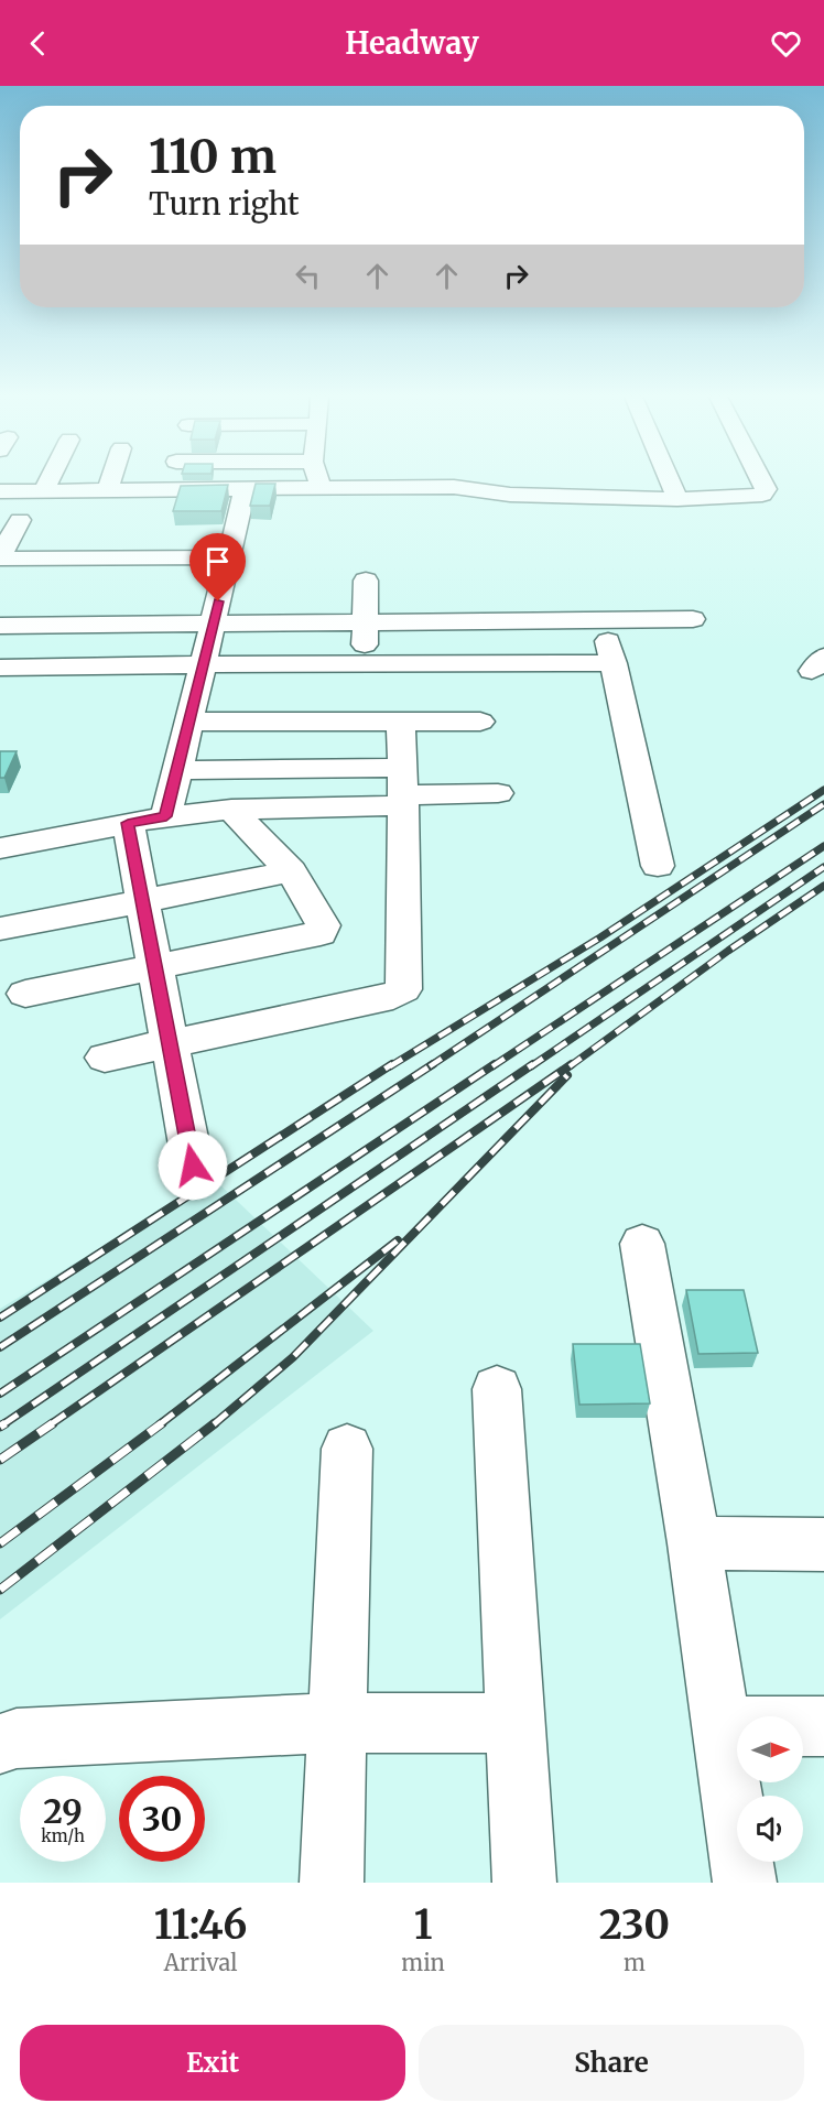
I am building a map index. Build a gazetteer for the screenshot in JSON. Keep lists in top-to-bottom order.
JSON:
{
  "north": "right",
  "page": {
    "header": "Headway",
    "turn": ["110 m", "Turn right"],
    "speed": "29 km/h",
    "limit": "30",
    "eta": [
      "11:46",
      "Arrival",
      "1",
      "min",
      "230",
      "m"
    ],
    "buttons": ["Exit", "Share"]
  }
}
